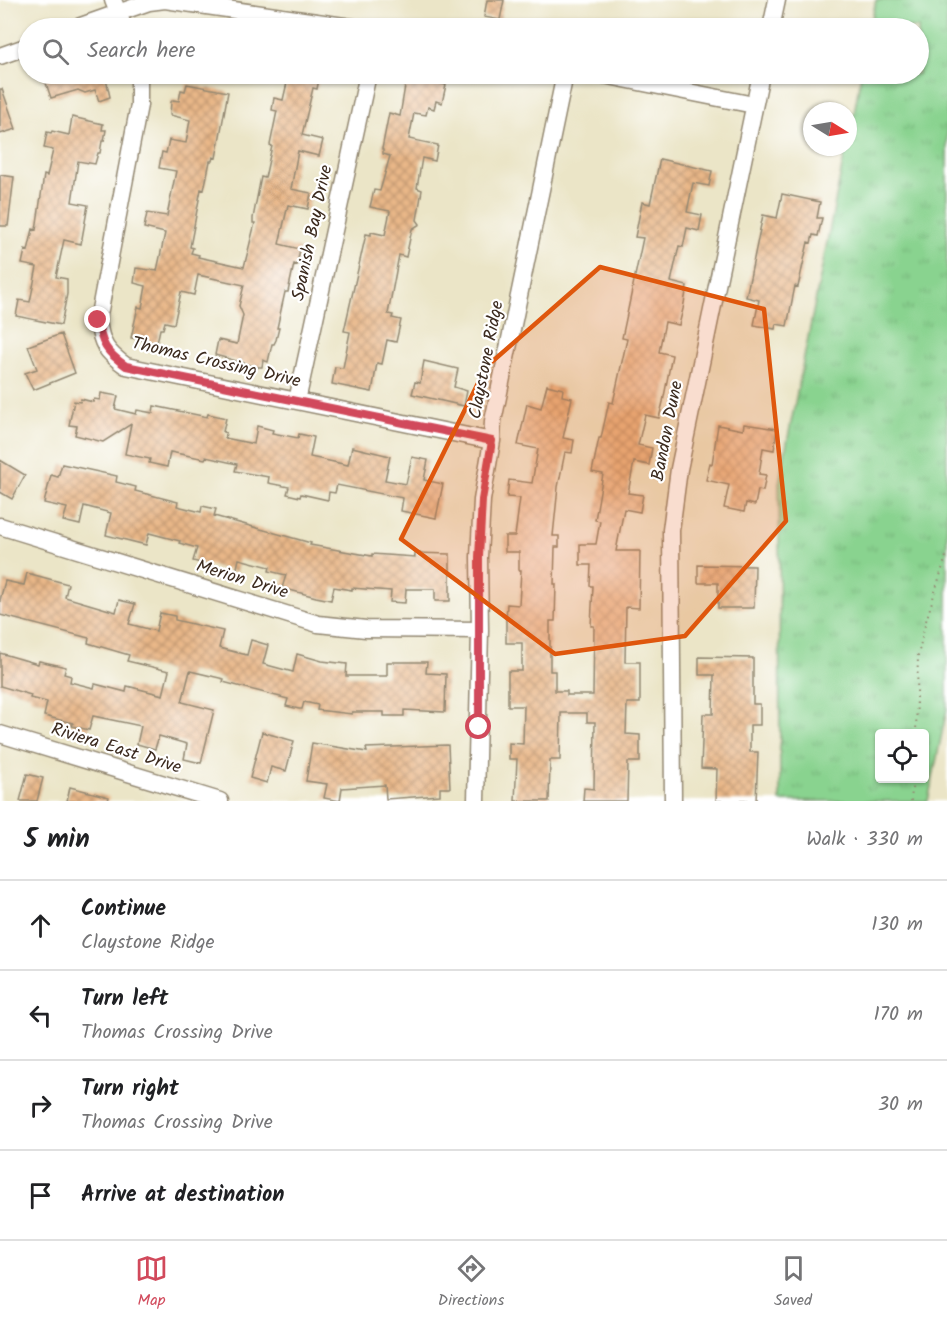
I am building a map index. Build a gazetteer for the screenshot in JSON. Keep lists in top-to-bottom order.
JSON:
{
  "streets": {
    "street": [
      "Spanish Bay Drive",
      "Claystone Ridge",
      "Thomas Crossing Drive",
      "Bandon Dune",
      "Merion Drive",
      "Riviera East Drive"
    ]
  },
  "crossings": [
    ["Spanish Bay Drive", "Thomas Crossing Drive"],
    ["Claystone Ridge", "Thomas Crossing Drive"],
    ["Claystone Ridge", "Merion Drive"]
  ],
  "north": "right",
  "page": {
    "search": "Search here",
    "heading": ["5 min", "Walk · 330 m"],
    "list": [
      ["Continue", "Claystone Ridge", "130 m"],
      ["Turn left", "Thomas Crossing Drive", "170 m"],
      ["Turn right", "Thomas Crossing Drive", "30 m"],
      "Arrive at destination"
    ],
    "nav": ["Map", "Directions", "Saved"]
  }
}
